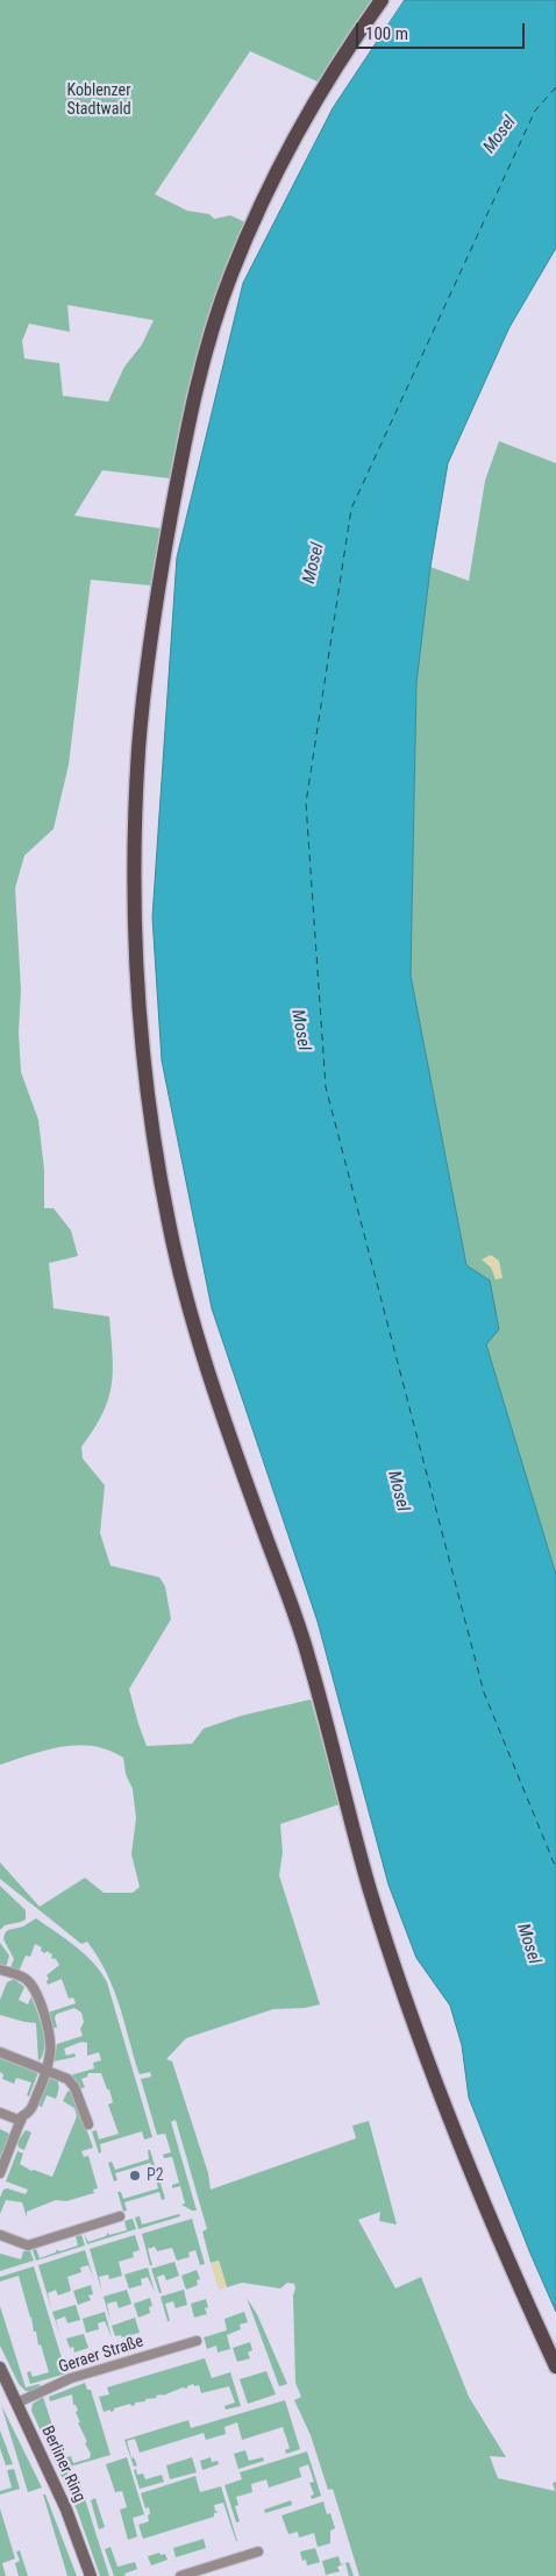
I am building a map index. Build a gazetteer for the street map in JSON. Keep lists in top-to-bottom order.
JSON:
{
  "streets": {
    "street": ["Geraer Straße", "Berliner Ring"]
  },
  "crossings": [
    ["Geraer Straße", "Berliner Ring"]
  ],
  "water": ["Mosel"],
  "parks": ["Koblenzer Stadtwald"],
  "places": ["P2"],
  "scale_bar": "100 m"
}
